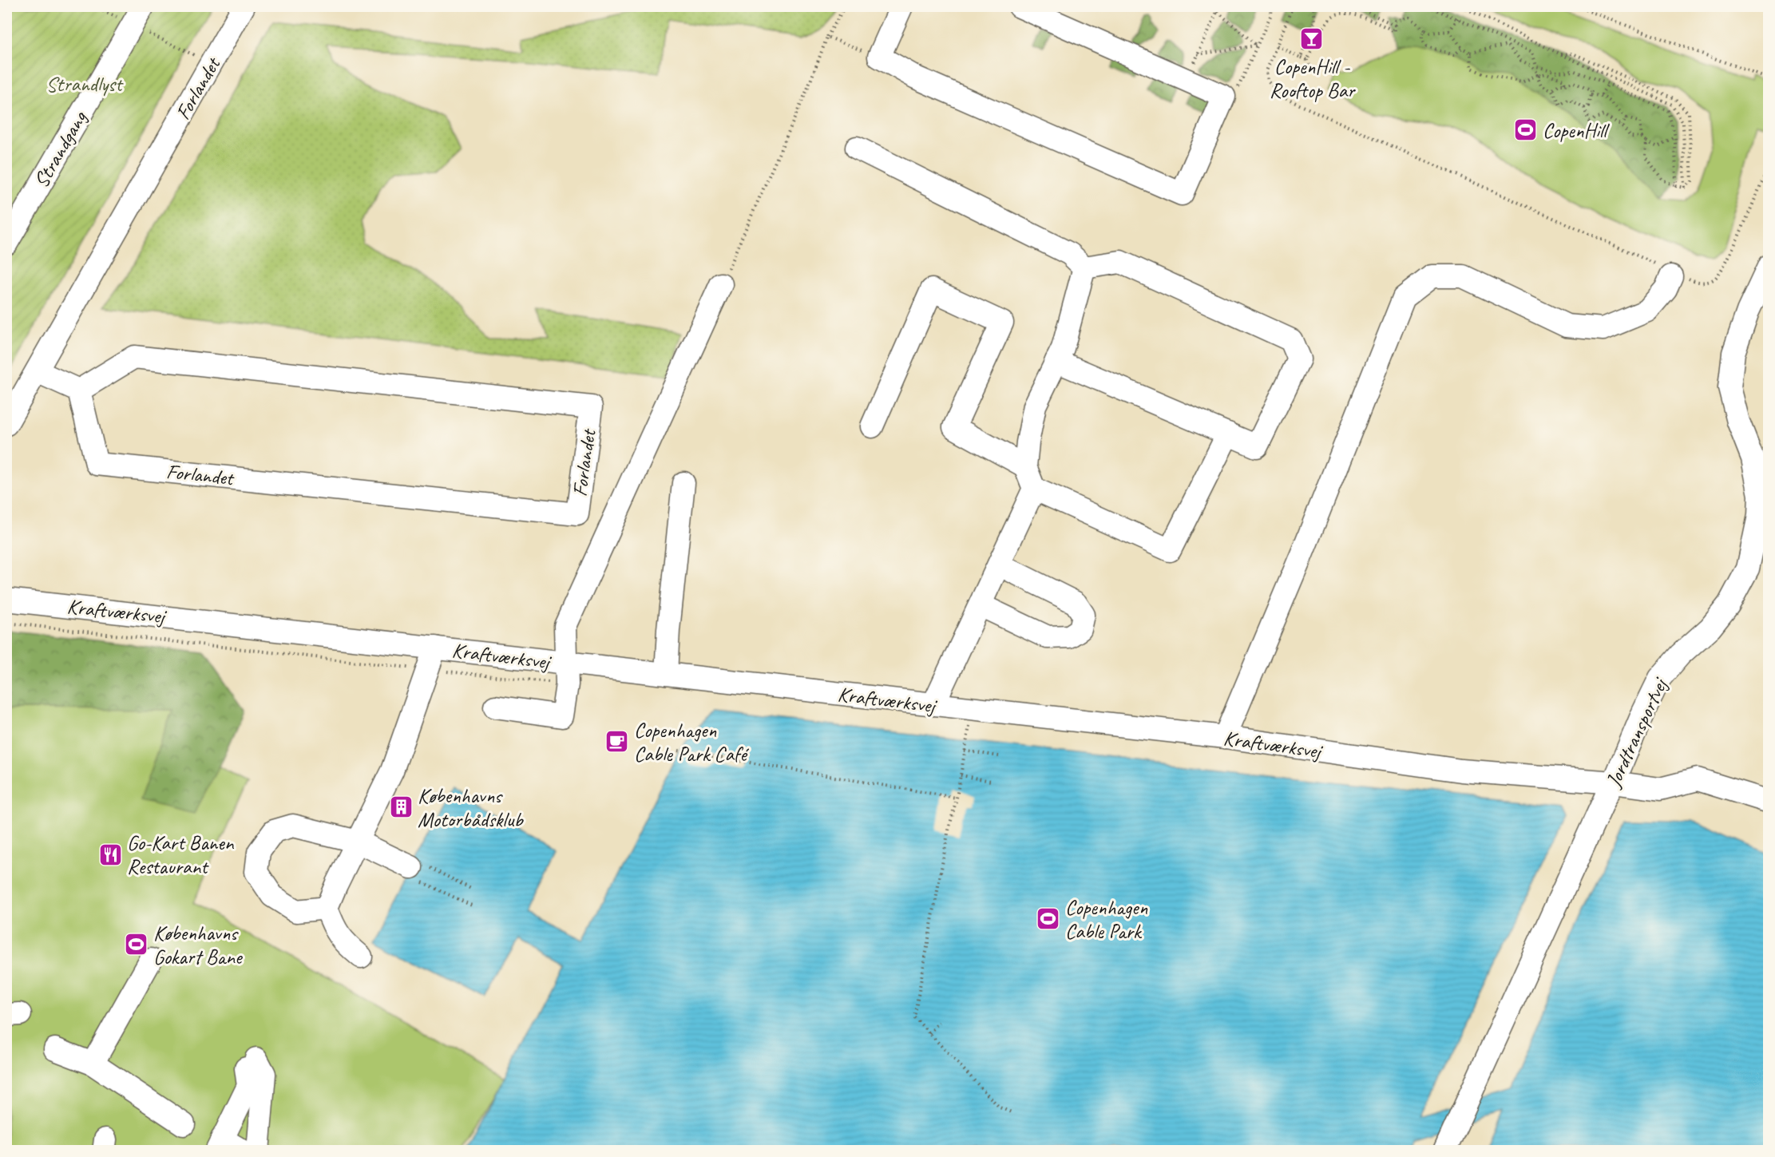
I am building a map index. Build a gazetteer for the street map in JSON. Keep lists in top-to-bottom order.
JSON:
{
  "streets": {
    "street": [
      "Forlandet",
      "Strandgang",
      "Kraftværksvej",
      "Jordtransportvej"
    ]
  },
  "crossings": [
    ["Kraftværksvej", "Jordtransportvej"]
  ],
  "parks": ["Strandlyst"],
  "places": {
    "bar": ["CopenHill - Rooftop Bar"],
    "sports": ["CopenHill", "Copenhagen Cable Park", "Københavns Gokart Bane"],
    "cafe": ["Copenhagen Cable Park Café"],
    "building": ["Københavns Motorbådsklub"],
    "restaurant": ["Go-Kart Banen Restaurant"]
  }
}
